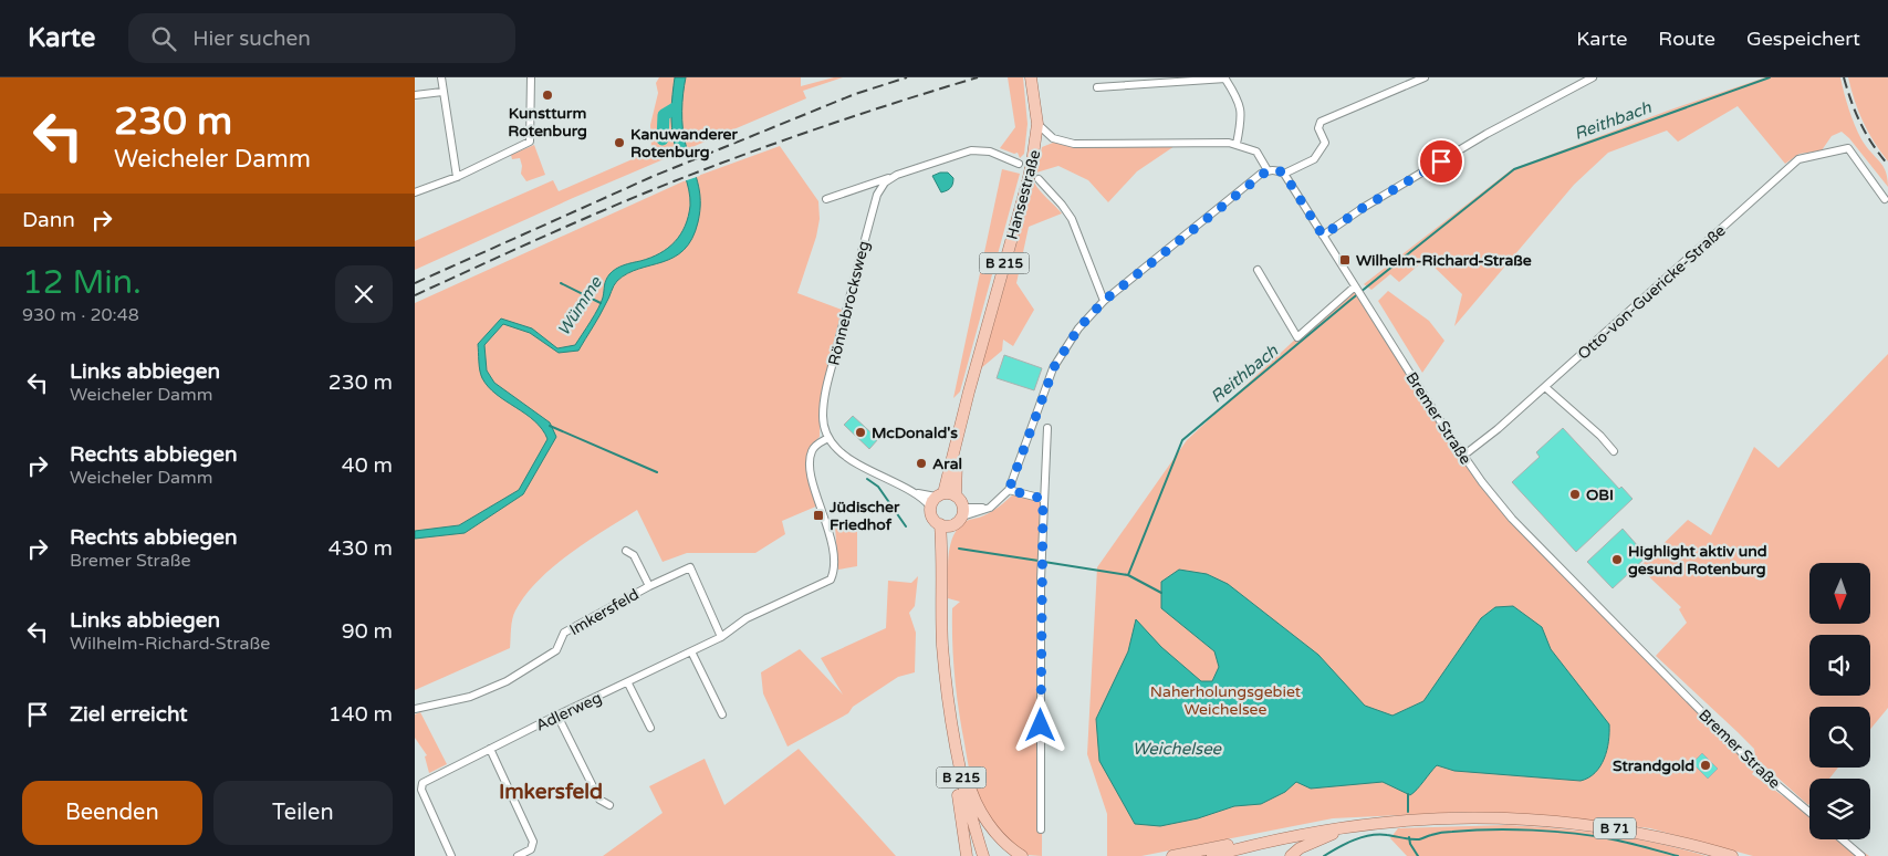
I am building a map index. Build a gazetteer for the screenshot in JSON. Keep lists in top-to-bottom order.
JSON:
{
  "streets": {
    "main road": ["Hansestraße", "B 215", "B 71"],
    "street": [
      "Otto-von-Guericke-Straße",
      "Rönnebrocksweg",
      "Bremer Straße",
      "Imkersfeld",
      "Adlerweg"
    ]
  },
  "crossings": [
    ["Hansestraße", "B 215"],
    ["Otto-von-Guericke-Straße", "Bremer Straße"],
    ["Imkersfeld", "Adlerweg"]
  ],
  "districts": ["Imkersfeld"],
  "water": ["Reithbach", "Wümme", "Weichelsee"],
  "parks": ["Naherholungsgebiet Weichelsee"],
  "places": {
    "other": [
      "Kunstturm Rotenburg",
      "Kanuwanderer Rotenburg",
      "McDonald's",
      "Aral",
      "OBI",
      "Highlight aktiv und gesund Rotenburg",
      "Strandgold"
    ],
    "transit": ["Wilhelm-Richard-Straße", "Jüdischer Friedhof"]
  },
  "north": "bottom",
  "page": {
    "header": "Karte",
    "search": "Hier suchen",
    "nav": ["Karte", "Route", "Gespeichert"],
    "turn": ["230 m", "Weicheler Damm"],
    "then": "Dann",
    "heading": ["12 Min.", "930 m · 20:48"],
    "list": [
      {
        "name": "Links abbiegen",
        "note": "Weicheler Damm",
        "value": "230 m"
      },
      {
        "name": "Rechts abbiegen",
        "note": "Weicheler Damm",
        "value": "40 m"
      },
      {
        "name": "Rechts abbiegen",
        "note": "Bremer Straße",
        "value": "430 m"
      },
      {
        "name": "Links abbiegen",
        "note": "Wilhelm-Richard-Straße",
        "value": "90 m"
      },
      {
        "name": "Ziel erreicht",
        "value": "140 m"
      }
    ],
    "buttons": ["Beenden", "Teilen"]
  }
}
